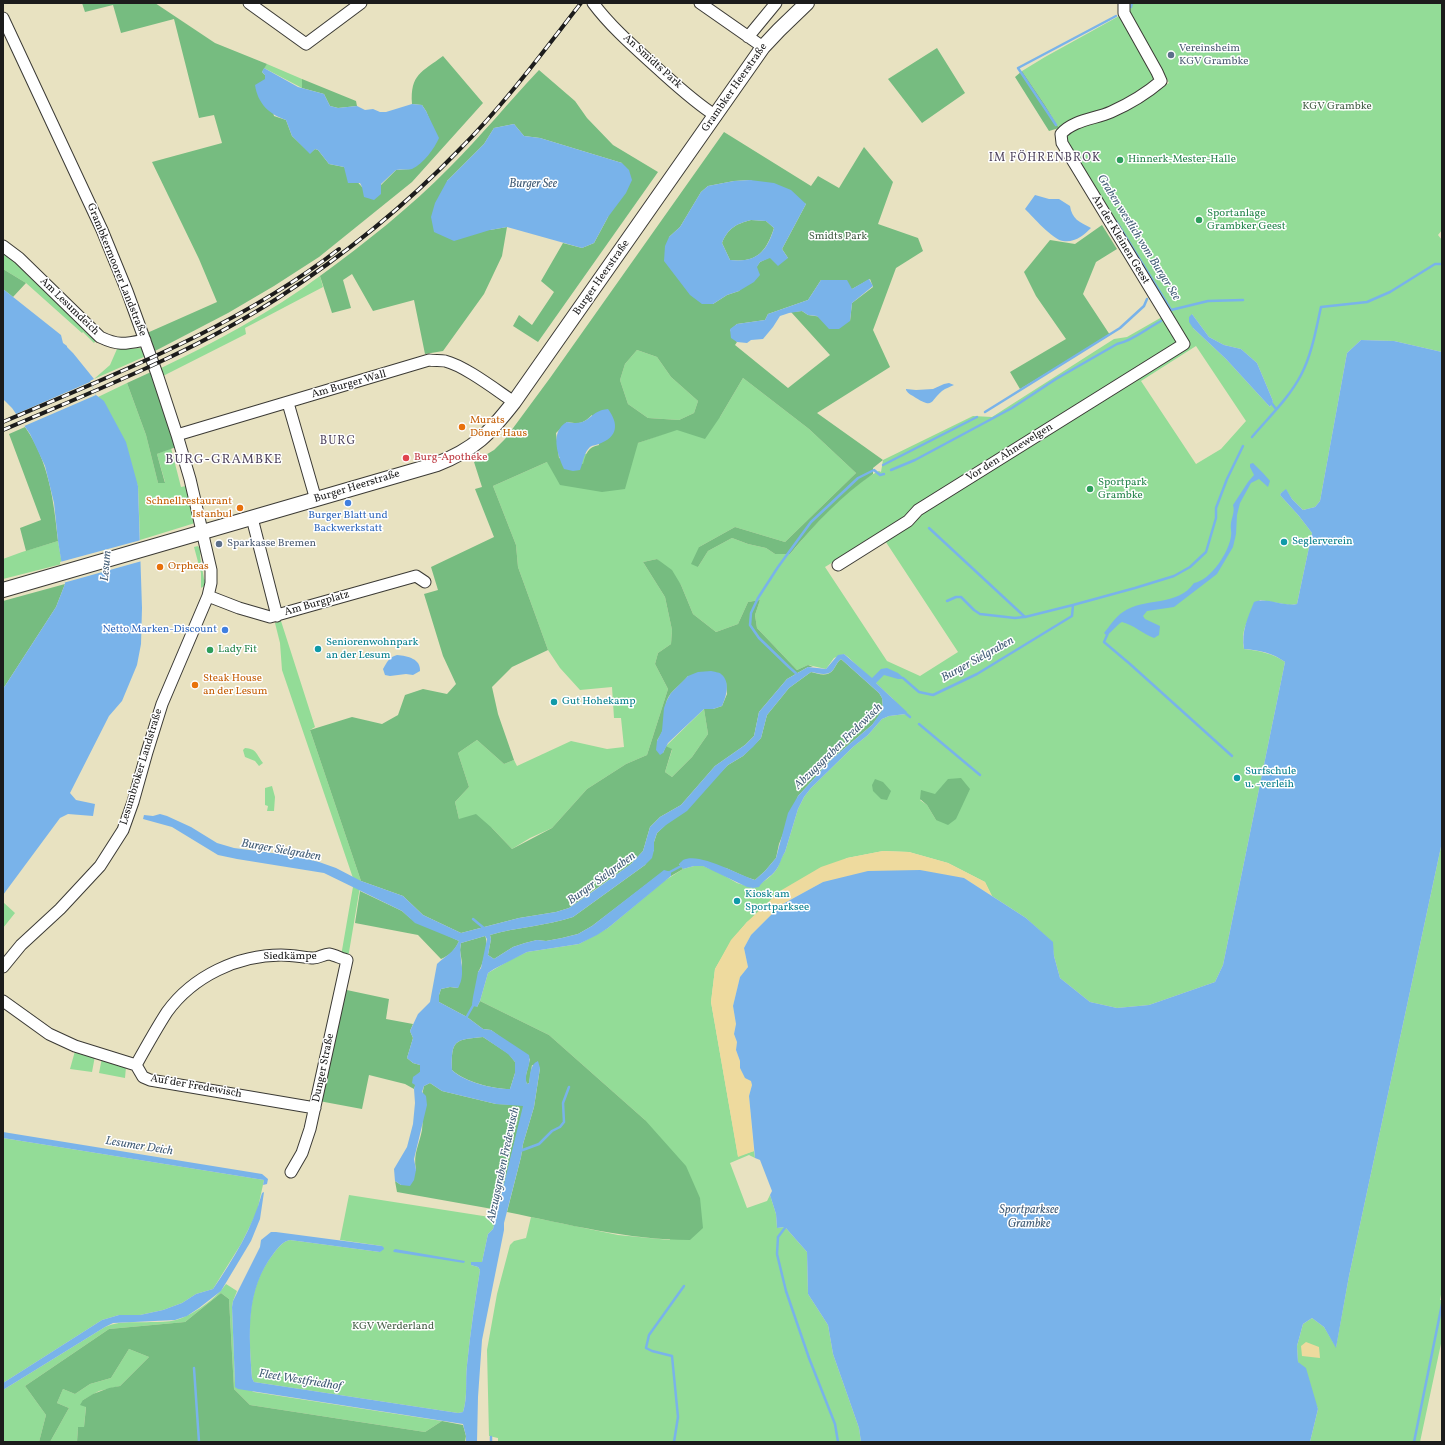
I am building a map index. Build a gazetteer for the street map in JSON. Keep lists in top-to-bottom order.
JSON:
{
  "streets": {
    "main road": ["Grambker Heerstraße", "Burger Heerstraße"],
    "street": [
      "An Smidts Park",
      "An der Kleinen Geest",
      "Grambkermoorer Landstraße",
      "Am Lesumdeich",
      "Am Burger Wall",
      "Vor den Ahnewelgen",
      "Am Burgplatz",
      "Lesumbroker Landstraße",
      "Siedkämpe",
      "Dunger Straße",
      "Auf der Fredewisch"
    ]
  },
  "crossings": [
    ["An Smidts Park", "Grambker Heerstraße"],
    ["Grambker Heerstraße", "Burger Heerstraße"],
    ["An der Kleinen Geest", "Vor den Ahnewelgen"],
    ["Grambkermoorer Landstraße", "Burger Heerstraße"],
    ["Grambkermoorer Landstraße", "Am Lesumdeich"],
    ["Grambkermoorer Landstraße", "Am Burger Wall"],
    ["Grambkermoorer Landstraße", "Lesumbroker Landstraße"],
    ["Burger Heerstraße", "Am Burger Wall"],
    ["Burger Heerstraße", "Lesumbroker Landstraße"],
    ["Am Burgplatz", "Lesumbroker Landstraße"],
    ["Siedkämpe", "Dunger Straße"],
    ["Siedkämpe", "Auf der Fredewisch"],
    ["Dunger Straße", "Auf der Fredewisch"]
  ],
  "districts": ["IM FÖHRENBROK", "BURG", "BURG-GRAMBKE"],
  "water": [
    "Burger See",
    "Graben westlich vom Burger See",
    "Lesum",
    "Burger Sielgraben",
    "Abzugsgraben Fredewisch",
    "Lesumer Deich",
    "Sportparksee Grambke",
    "Fleet Westfriedhof"
  ],
  "parks": ["KGV Grambke", "Smidts Park", "KGV Werderland"],
  "places": [
    "Vereinsheim KGV Grambke",
    "Hinnerk-Mester-Halle",
    "Sportanlage Grambker Geest",
    "Murats Döner Haus",
    "Burg-Apotheke",
    "Sportpark Grambke",
    "Burger Blatt und Backwerkstatt",
    "Schnellrestaurant Istanbul",
    "Seglerverein",
    "Sparkasse Bremen",
    "Orpheas",
    "Netto Marken-Discount",
    "Seniorenwohnpark an der Lesum",
    "Lady Fit",
    "Steak House an der Lesum",
    "Gut Hohekamp",
    "Surfschule u. -verleih",
    "Kiosk am Sportparksee"
  ]
}
